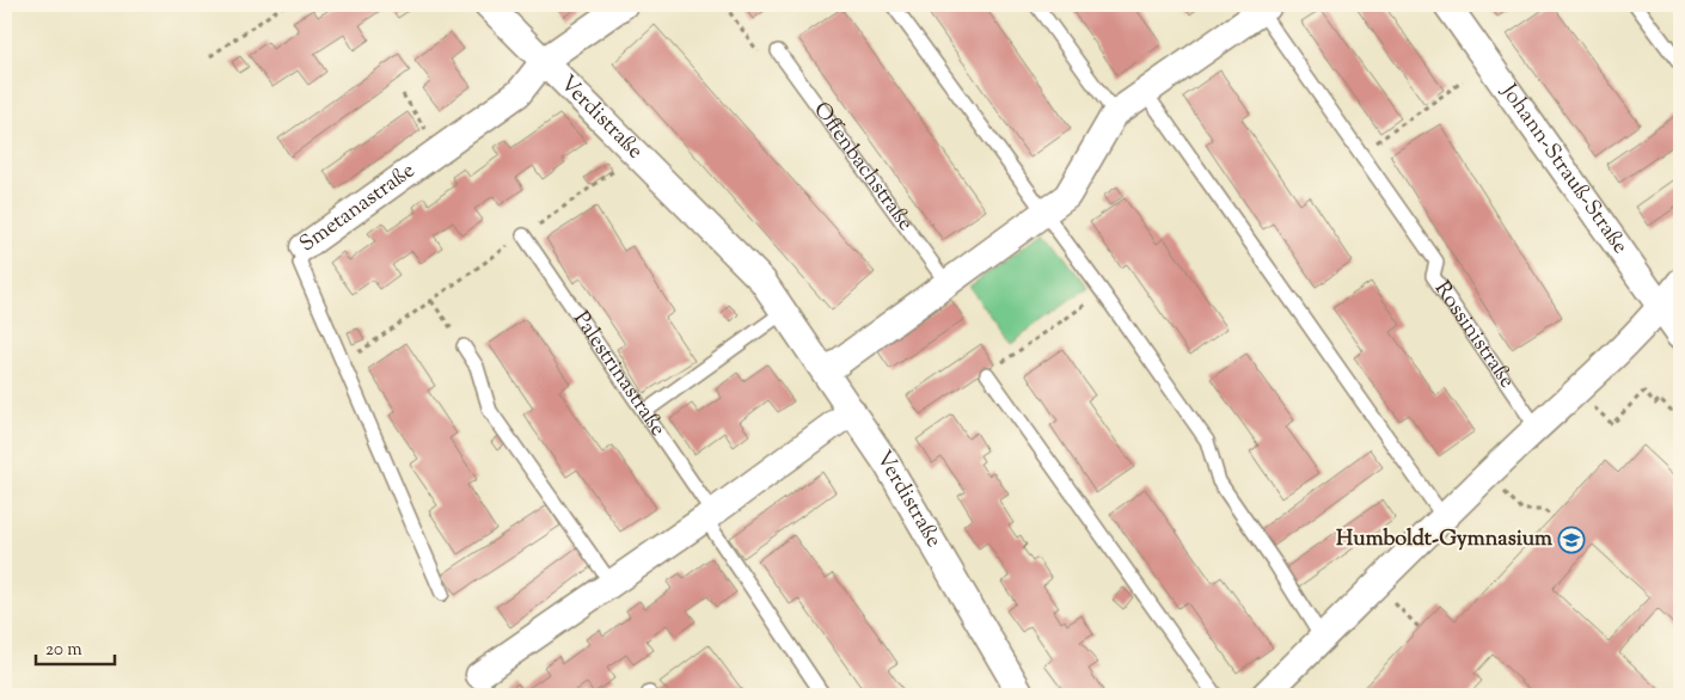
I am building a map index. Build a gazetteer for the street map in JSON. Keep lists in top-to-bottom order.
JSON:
{
  "streets": {
    "street": ["Verdistraße", "Johann-Strauß-Straße", "Smetanastraße"],
    "lane": ["Offenbachstraße", "Rossinistraße", "Palestrinastraße"]
  },
  "crossings": [
    ["Verdistraße", "Smetanastraße"]
  ],
  "places": {
    "school or university": ["Humboldt-Gymnasium"]
  },
  "scale_bar": "20 m"
}
